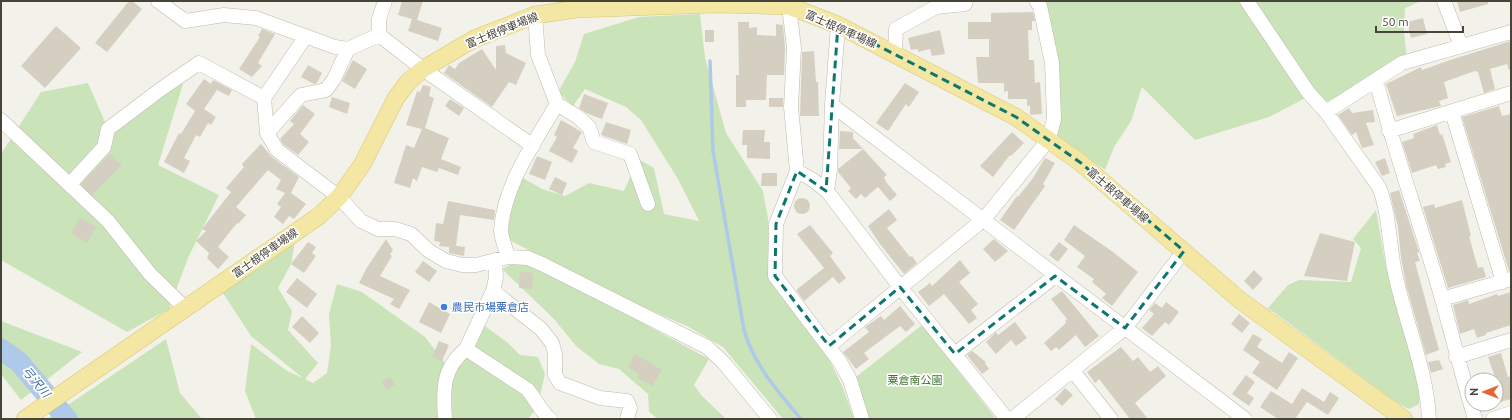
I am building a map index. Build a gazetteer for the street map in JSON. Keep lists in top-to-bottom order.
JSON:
{
  "streets": {
    "main road": ["富士根停車場線"]
  },
  "water": ["弓沢川"],
  "parks": ["粟倉南公園"],
  "places": ["農民市場粟倉店"],
  "scale_bar": "50 m",
  "north": "left"
}
